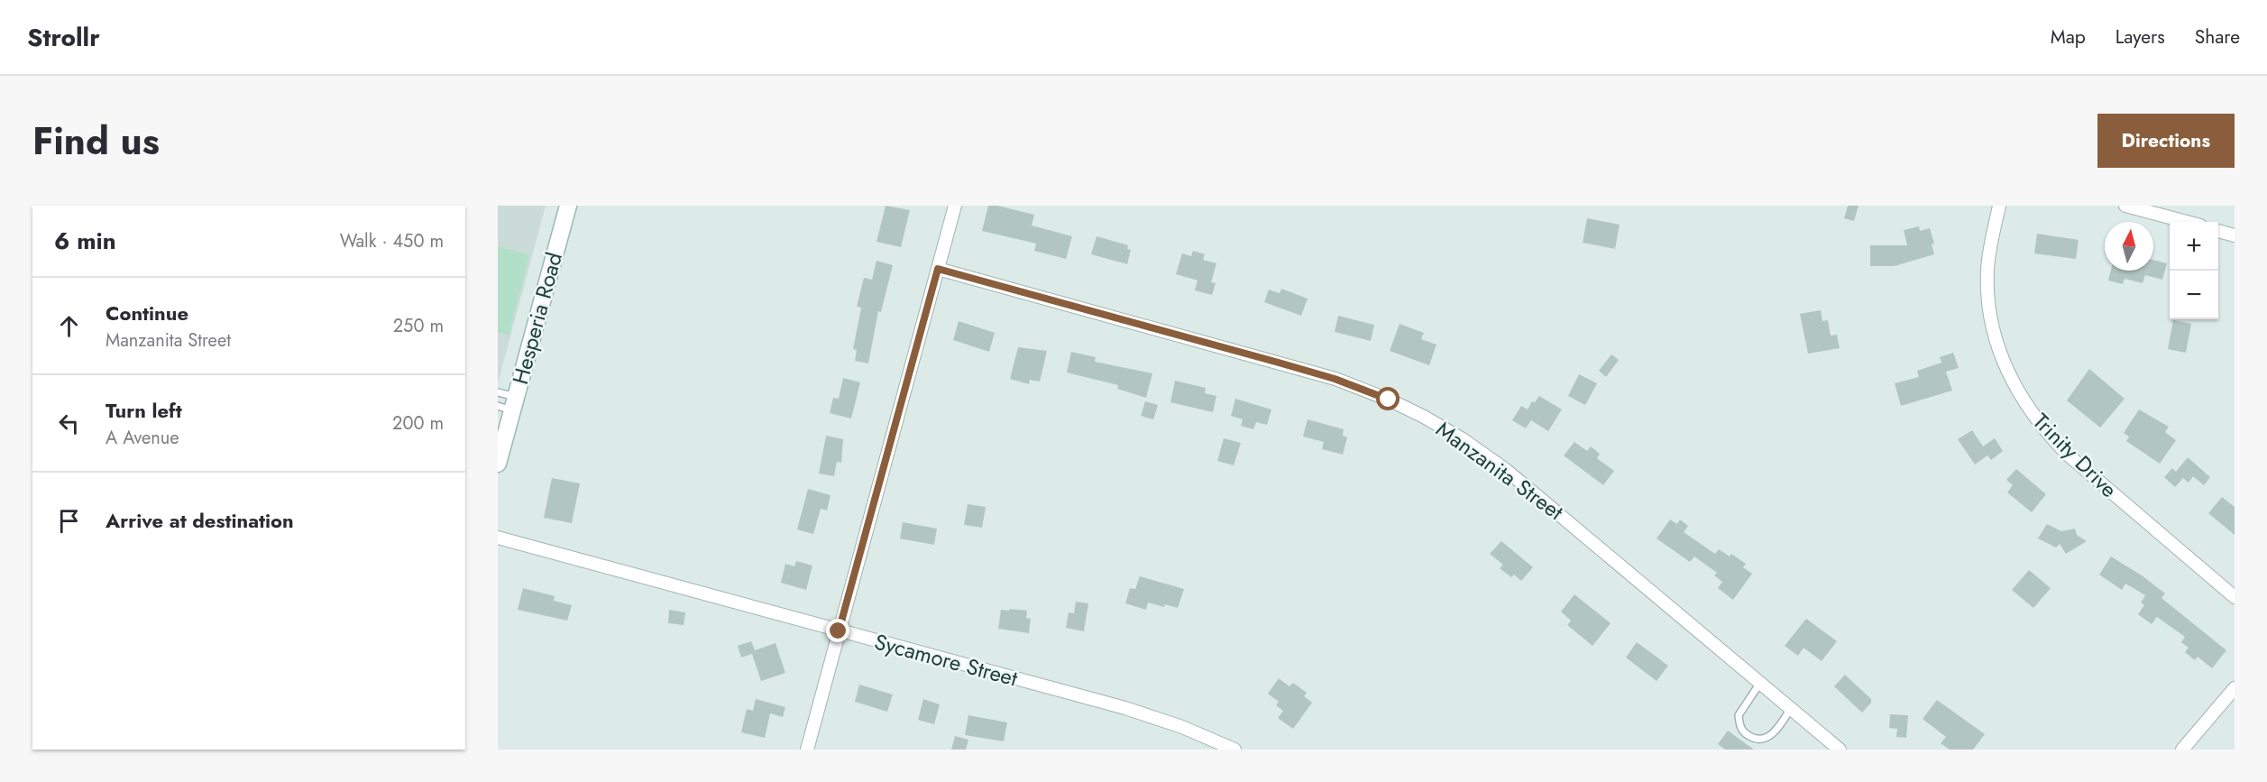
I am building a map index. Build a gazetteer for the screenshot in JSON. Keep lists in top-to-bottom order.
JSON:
{
  "streets": {
    "main road": ["Hesperia Road"],
    "street": ["Trinity Drive", "Manzanita Street", "Sycamore Street"]
  },
  "north": "top",
  "page": {
    "header": "Strollr",
    "nav": ["Map", "Layers", "Share"],
    "title": "Find us",
    "buttons": "Directions",
    "heading": ["6 min", "Walk · 450 m"],
    "map_buttons": ["+", "−"],
    "list": [
      ["Continue", "Manzanita Street", "250 m"],
      ["Turn left", "A Avenue", "200 m"],
      "Arrive at destination"
    ]
  }
}
